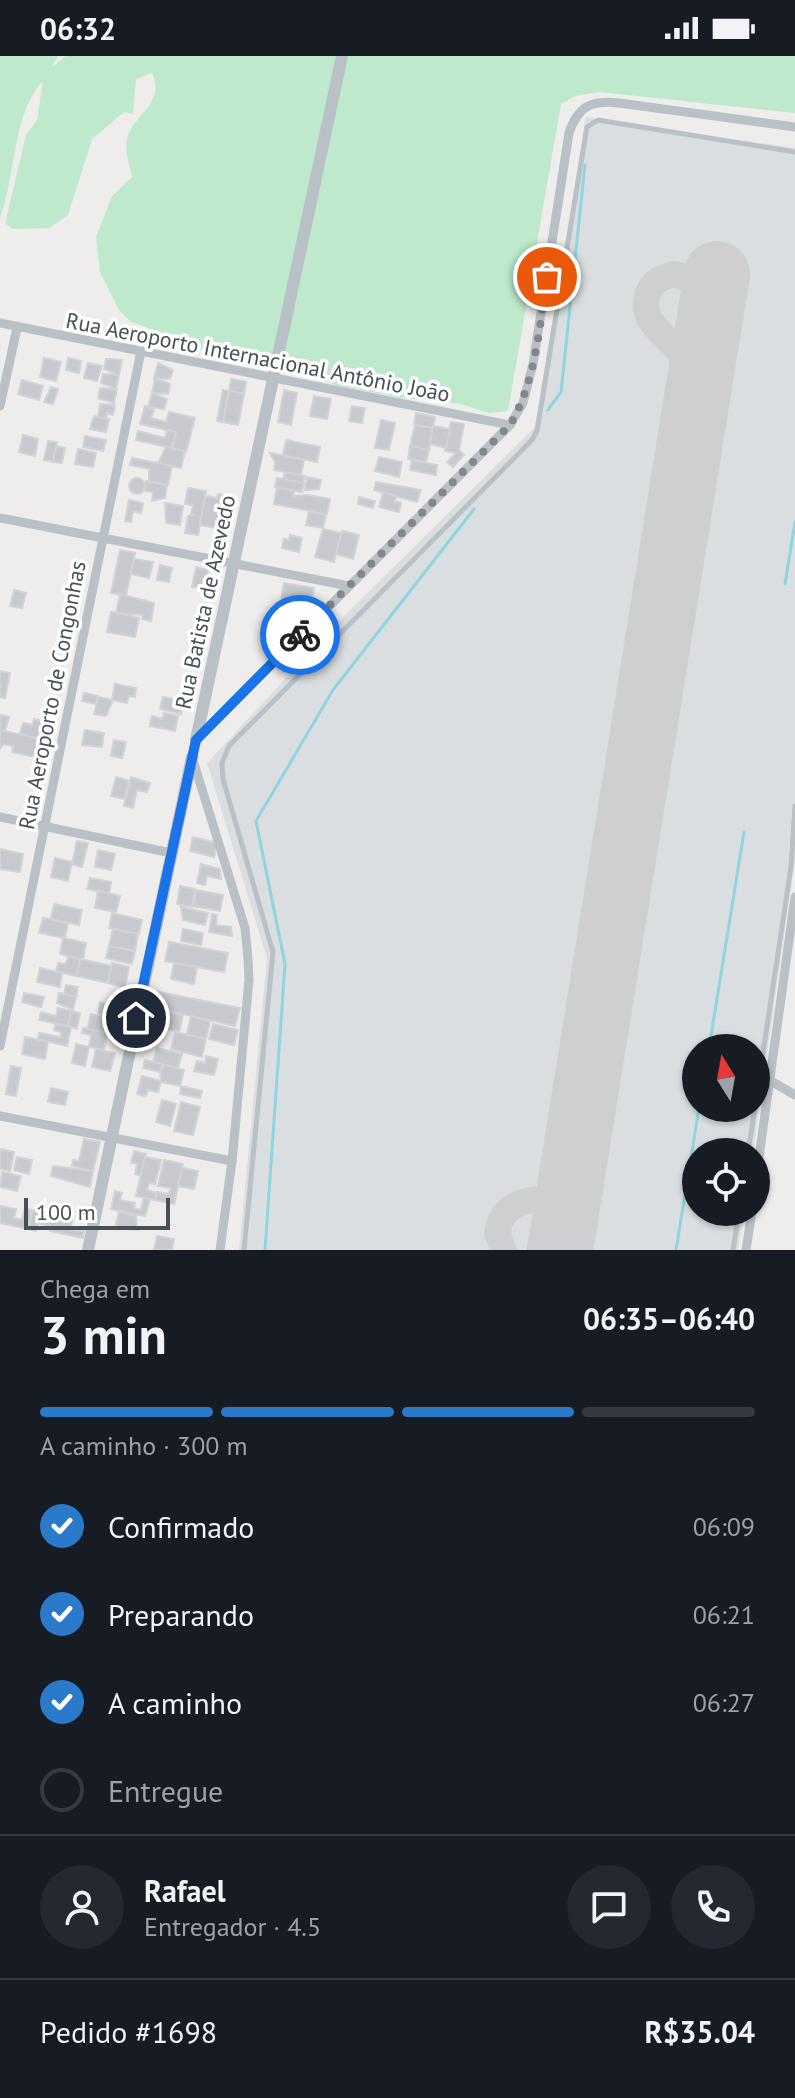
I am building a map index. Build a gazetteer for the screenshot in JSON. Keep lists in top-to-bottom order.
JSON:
{
  "streets": {
    "street": ["Rua Aeroporto Internacional Antônio João", "Rua Batista de Azevedo", "Rua Aeroporto de Congonhas"]
  },
  "crossings": [
    ["Rua Aeroporto Internacional Antônio João", "Rua Batista de Azevedo"],
    ["Rua Aeroporto Internacional Antônio João", "Rua Aeroporto de Congonhas"]
  ],
  "scale_bar": "100 m",
  "north": "top",
  "page": {
    "status": "06:32",
    "scale": "100 m",
    "heading": ["3 min", "Chega em", "06:35–06:40"],
    "panel": [
      "Rafael",
      "Entregador · 4.5",
      "Pedido #1698",
      "R$35.04"
    ],
    "bar": "A caminho · 300 m",
    "list": [
      ["Confirmado", "06:09"],
      ["Preparando", "06:21"],
      ["A caminho", "06:27"],
      "Entregue"
    ]
  }
}
